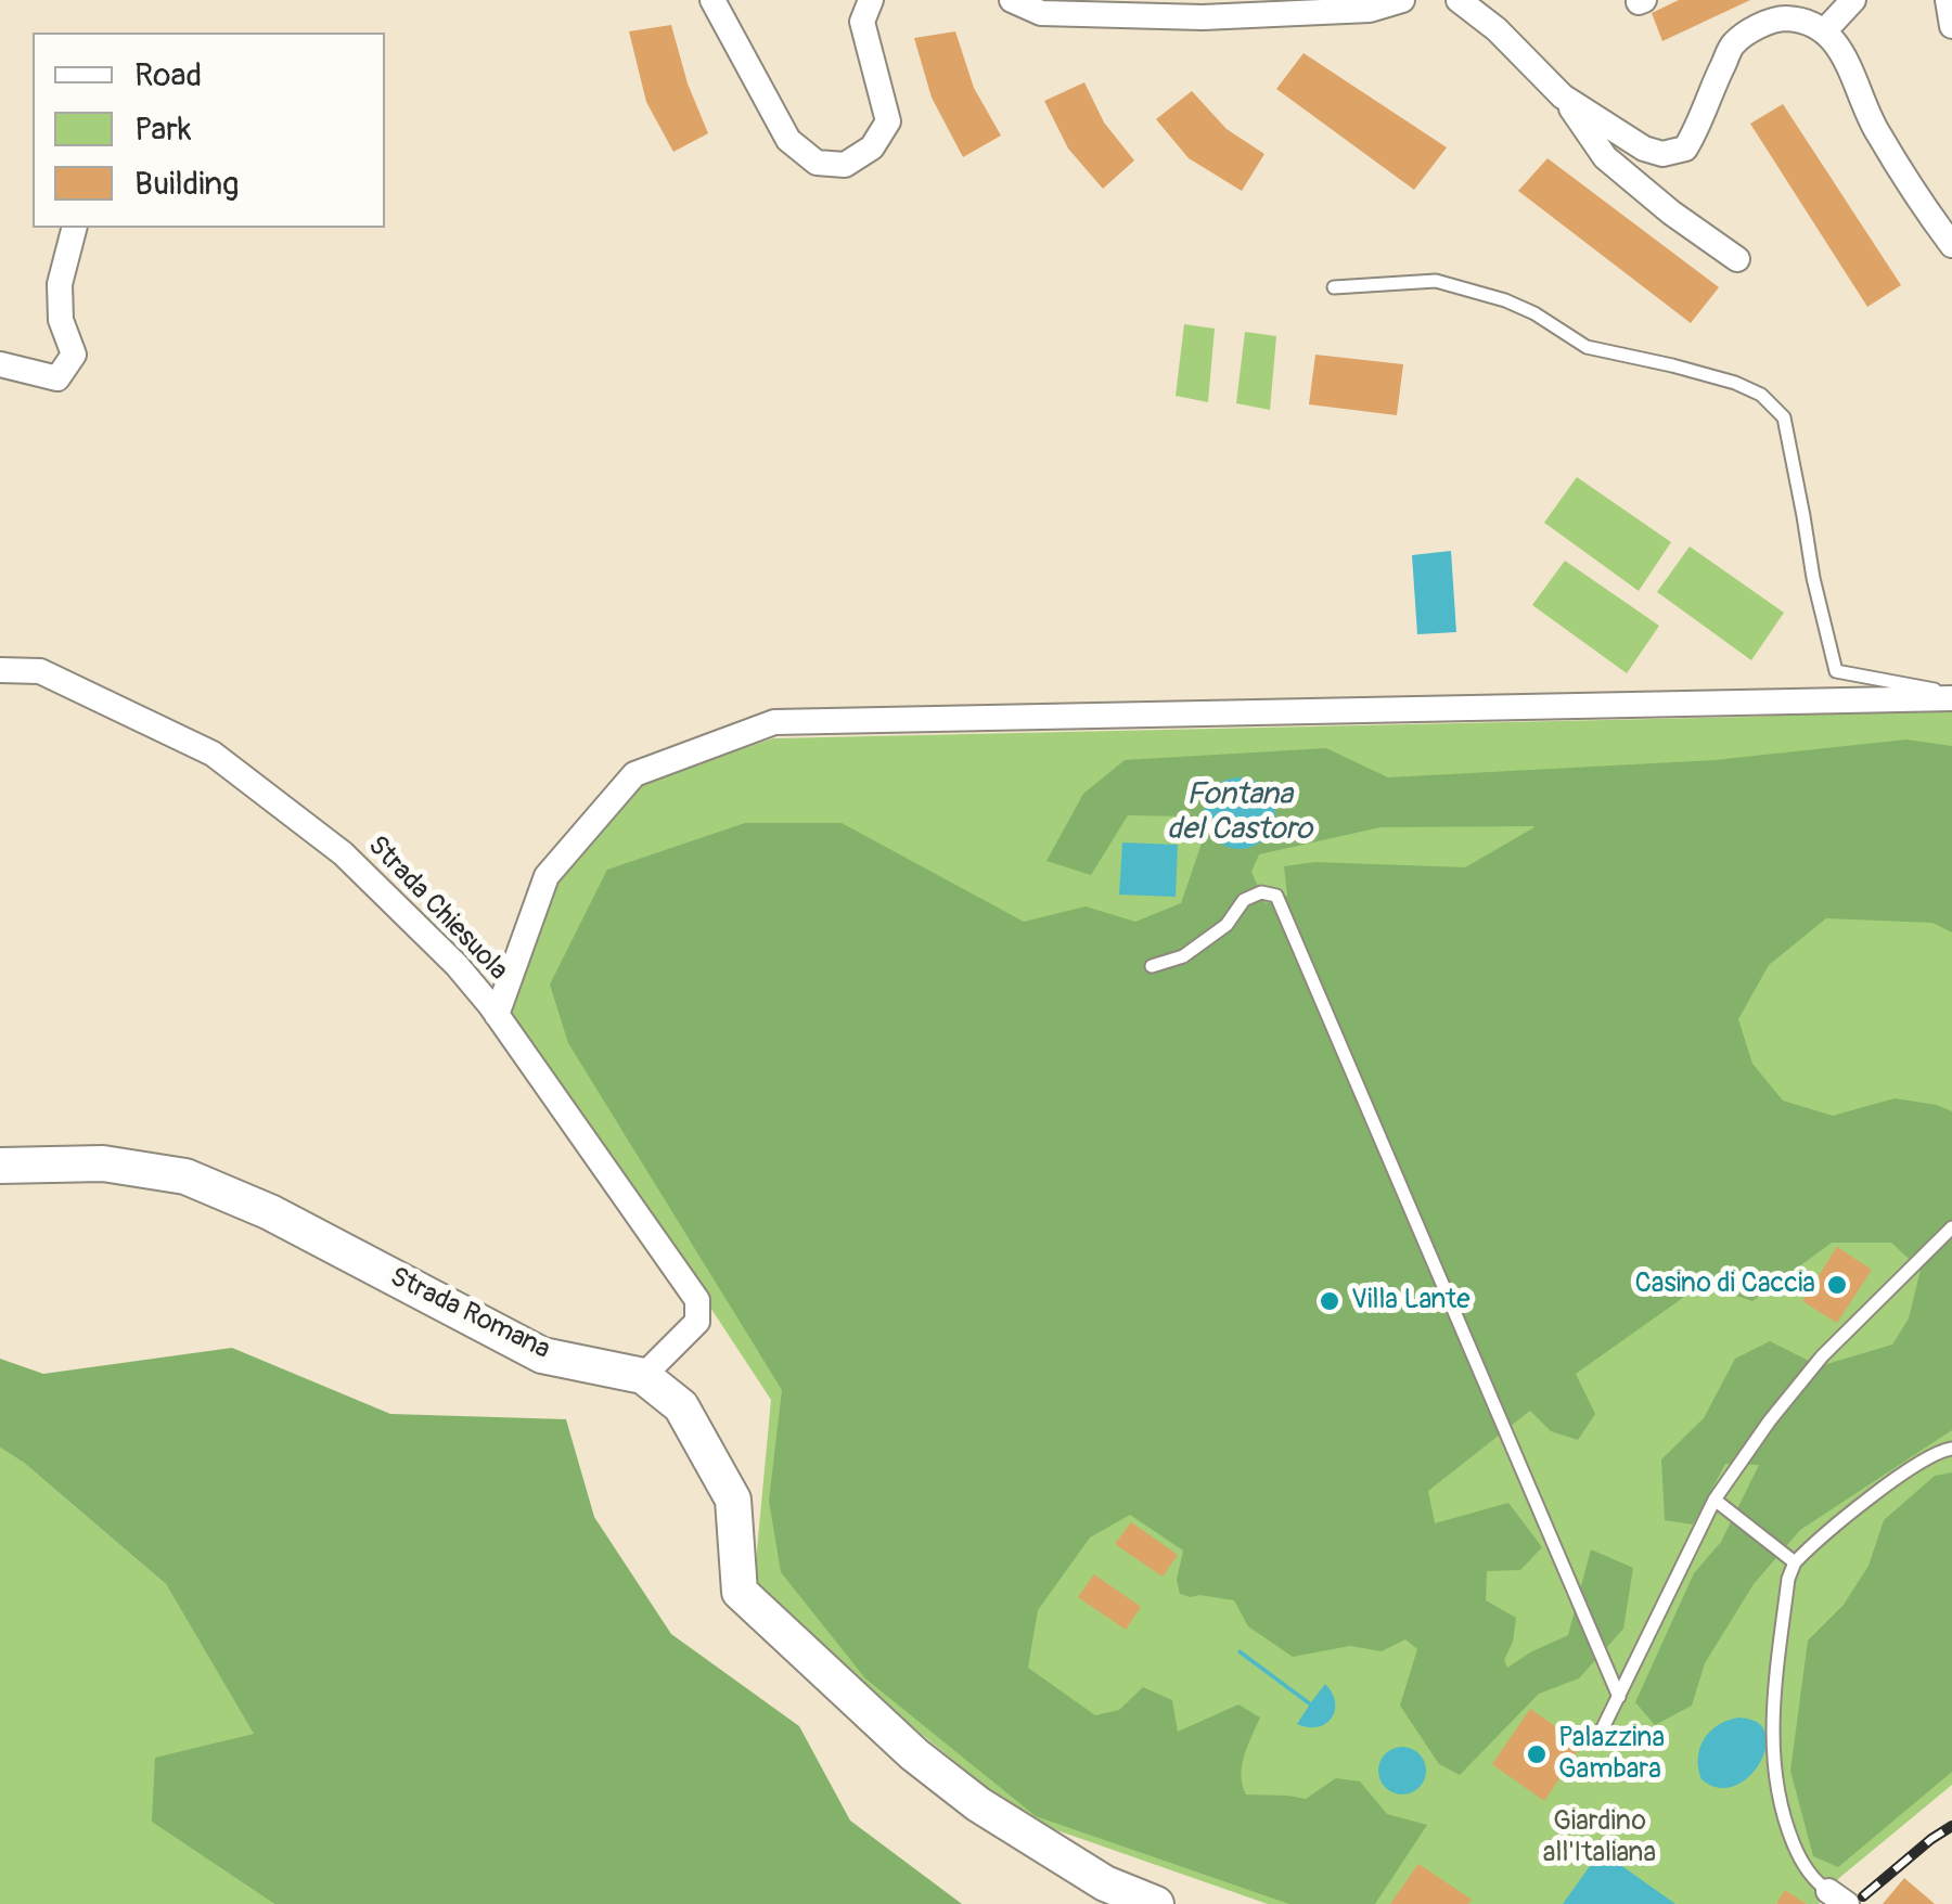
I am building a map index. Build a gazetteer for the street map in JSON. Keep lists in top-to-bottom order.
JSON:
{
  "streets": {
    "street": ["Strada Chiesuola", "Strada Romana"]
  },
  "crossings": [
    ["Strada Chiesuola", "Strada Romana"]
  ],
  "water": ["Fontana del Castoro"],
  "parks": ["Giardino all'Italiana"],
  "places": ["Casino di Caccia", "Villa Lante", "Palazzina Gambara"],
  "legend": ["Road", "Park", "Building"]
}
